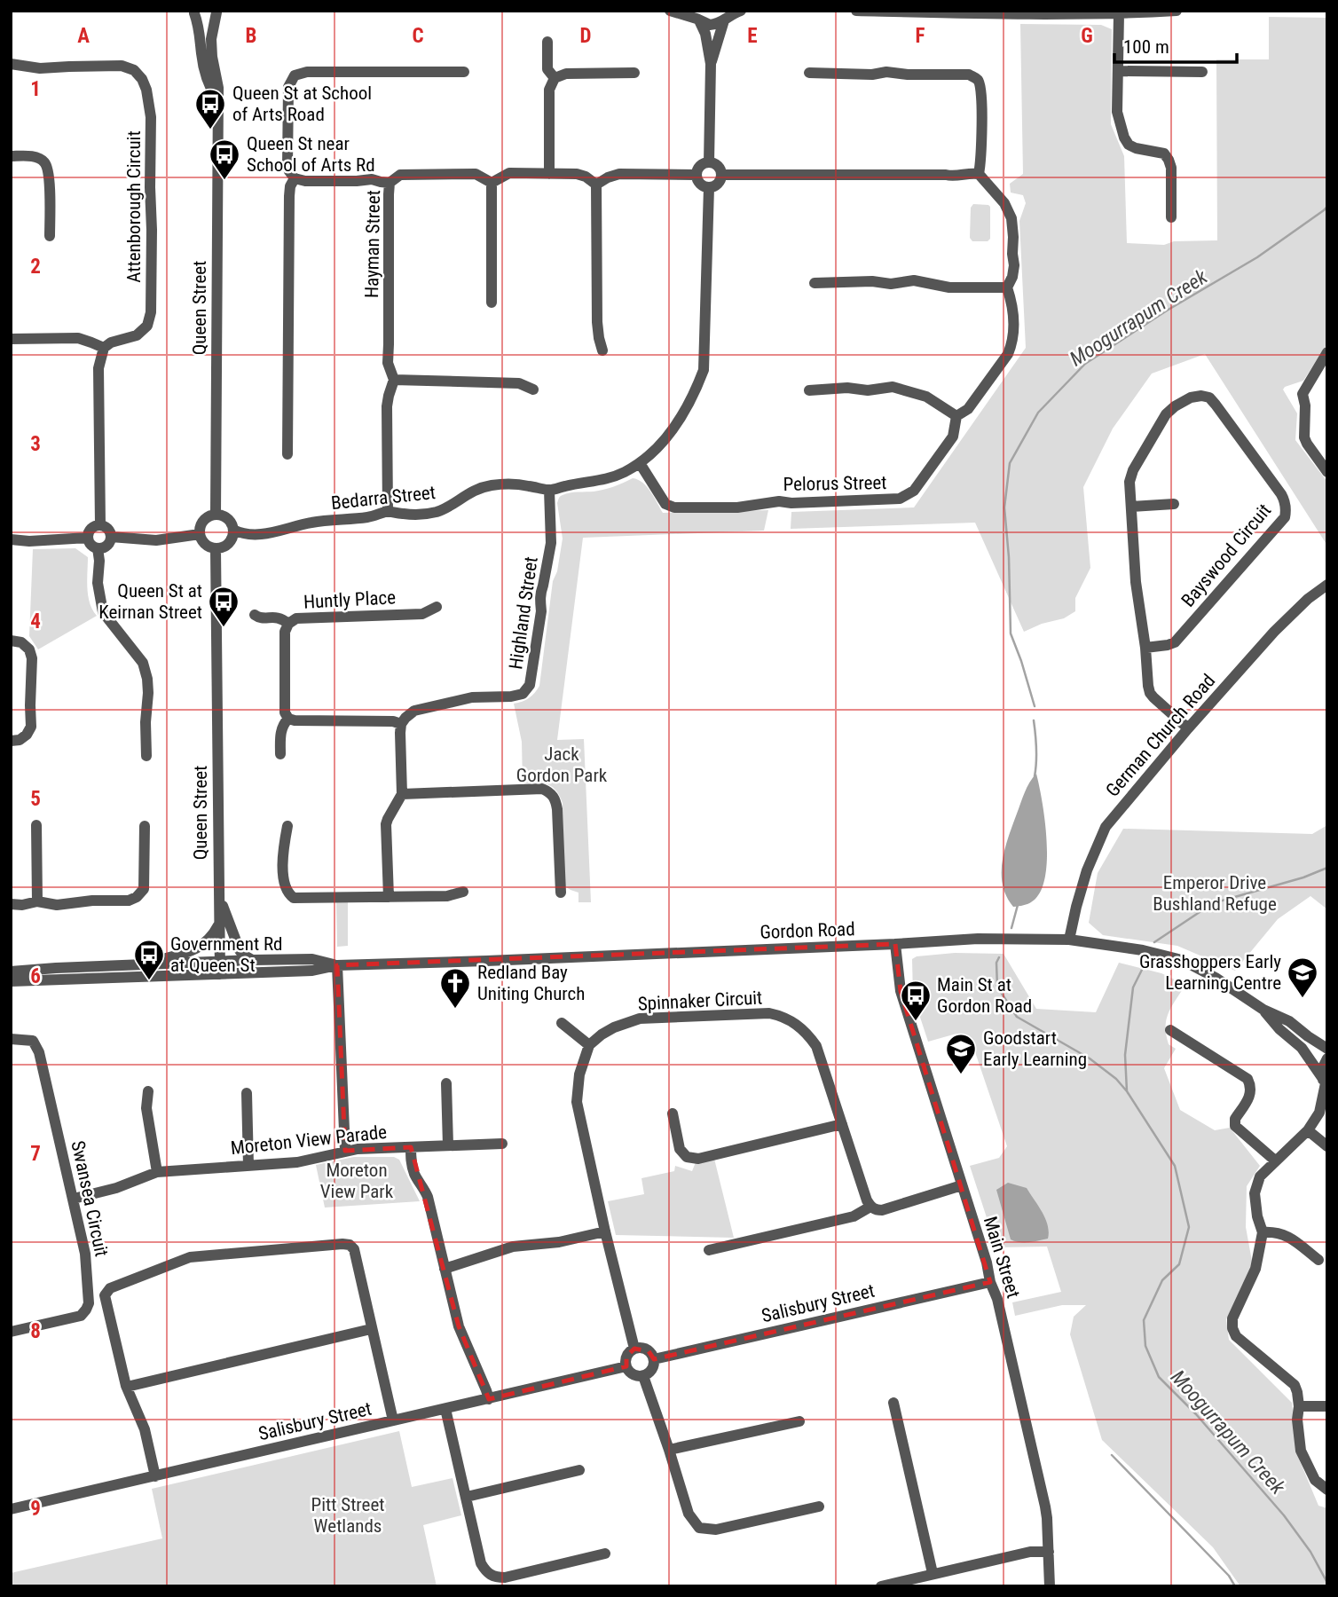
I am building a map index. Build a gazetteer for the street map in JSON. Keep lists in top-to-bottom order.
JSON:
{
  "streets": {
    "street": [
      "Attenborough Circuit",
      "Hayman Street",
      "Queen Street",
      "Pelorus Street",
      "Bedarra Street",
      "Bayswood Circuit",
      "Huntly Place",
      "Highland Street",
      "German Church Road",
      "Gordon Road",
      "Spinnaker Circuit",
      "Moreton View Parade",
      "Swansea Circuit",
      "Main Street",
      "Salisbury Street"
    ]
  },
  "crossings": [
    ["Hayman Street", "Bedarra Street"],
    ["Queen Street", "Bedarra Street"],
    ["Queen Street", "Gordon Road"],
    ["Pelorus Street", "Bedarra Street"],
    ["Bedarra Street", "Highland Street"],
    ["Bayswood Circuit", "German Church Road"],
    ["German Church Road", "Gordon Road"],
    ["Gordon Road", "Main Street"],
    ["Moreton View Parade", "Swansea Circuit"],
    ["Main Street", "Salisbury Street"]
  ],
  "water": ["Moogurrapum Creek"],
  "parks": [
    "Jack Gordon Park",
    "Emperor Drive Bushland Refuge",
    "Moreton View Park",
    "Pitt Street Wetlands"
  ],
  "places": {
    "bus stop": [
      "Queen St at School of Arts Road",
      "Queen St near School of Arts Rd",
      "Queen St at Keirnan Street",
      "Government Rd at Queen St",
      "Main St at Gordon Road"
    ],
    "school or university": ["Grasshoppers Early Learning Centre", "Goodstart Early Learning"],
    "church": ["Redland Bay Uniting Church"]
  },
  "scale_bar": "100 m",
  "grid": {
    "columns": [
      "A",
      "B",
      "C",
      "D",
      "E",
      "F",
      "G"
    ],
    "rows": [
      "1",
      "2",
      "3",
      "4",
      "5",
      "6",
      "7",
      "8",
      "9"
    ]
  }
}
